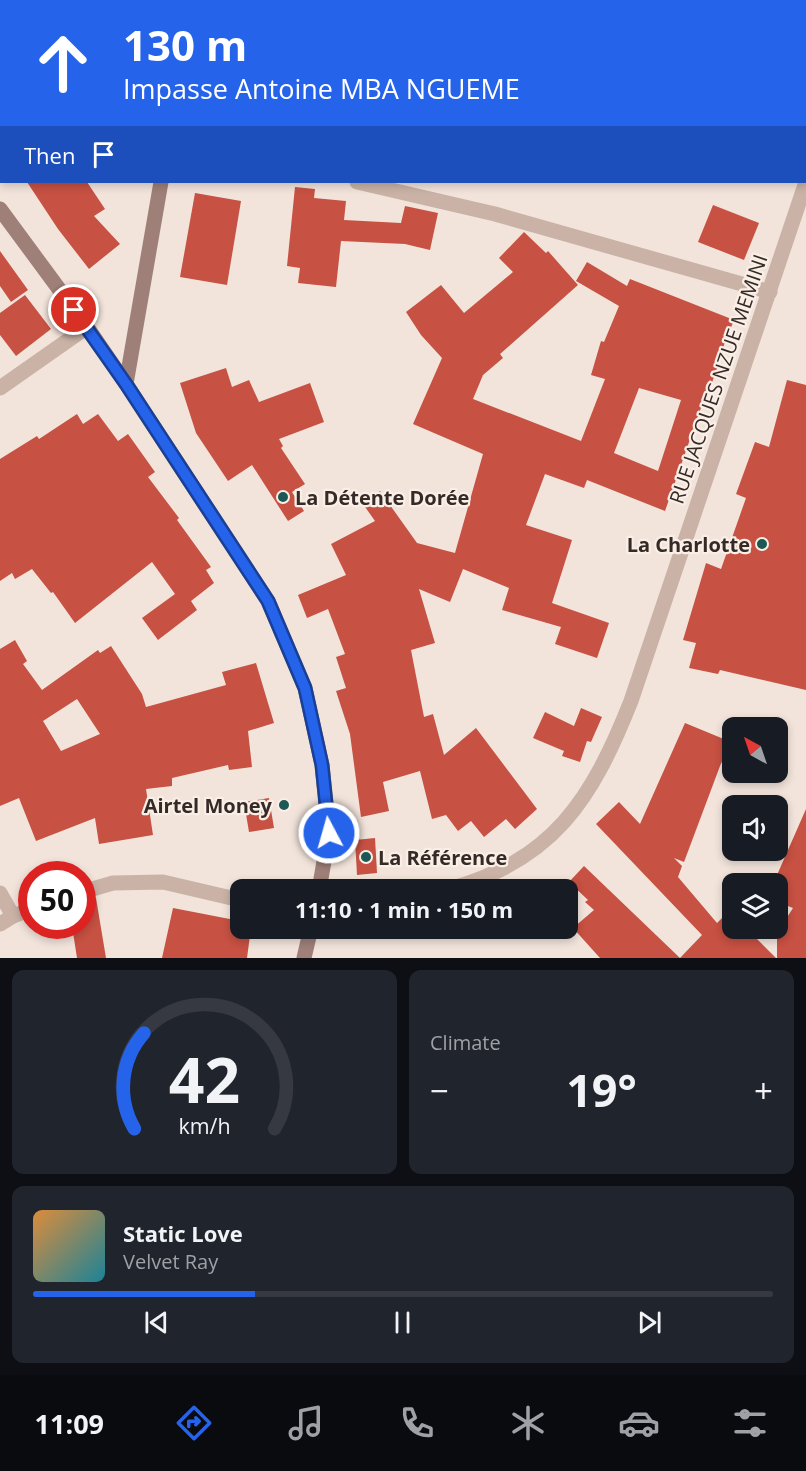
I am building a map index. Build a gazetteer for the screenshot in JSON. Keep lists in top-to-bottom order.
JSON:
{
  "streets": {
    "street": ["RUE JACQUES NZUE MEMINI"]
  },
  "places": [
    "La Détente Dorée",
    "La Charlotte",
    "Airtel Money",
    "La Référence"
  ],
  "north": "top left",
  "page": {
    "turn": ["130 m", "Impasse Antoine MBA NGUEME"],
    "then": "Then",
    "limit": "50",
    "trip": "11:10 · 1 min · 150 m",
    "tile": "Climate",
    "heat": ["−", "19°", "+"],
    "song": ["Static Love", "Velvet Ray"],
    "tabs": "11:09",
    "gauge": ["42", "km/h"]
  }
}
